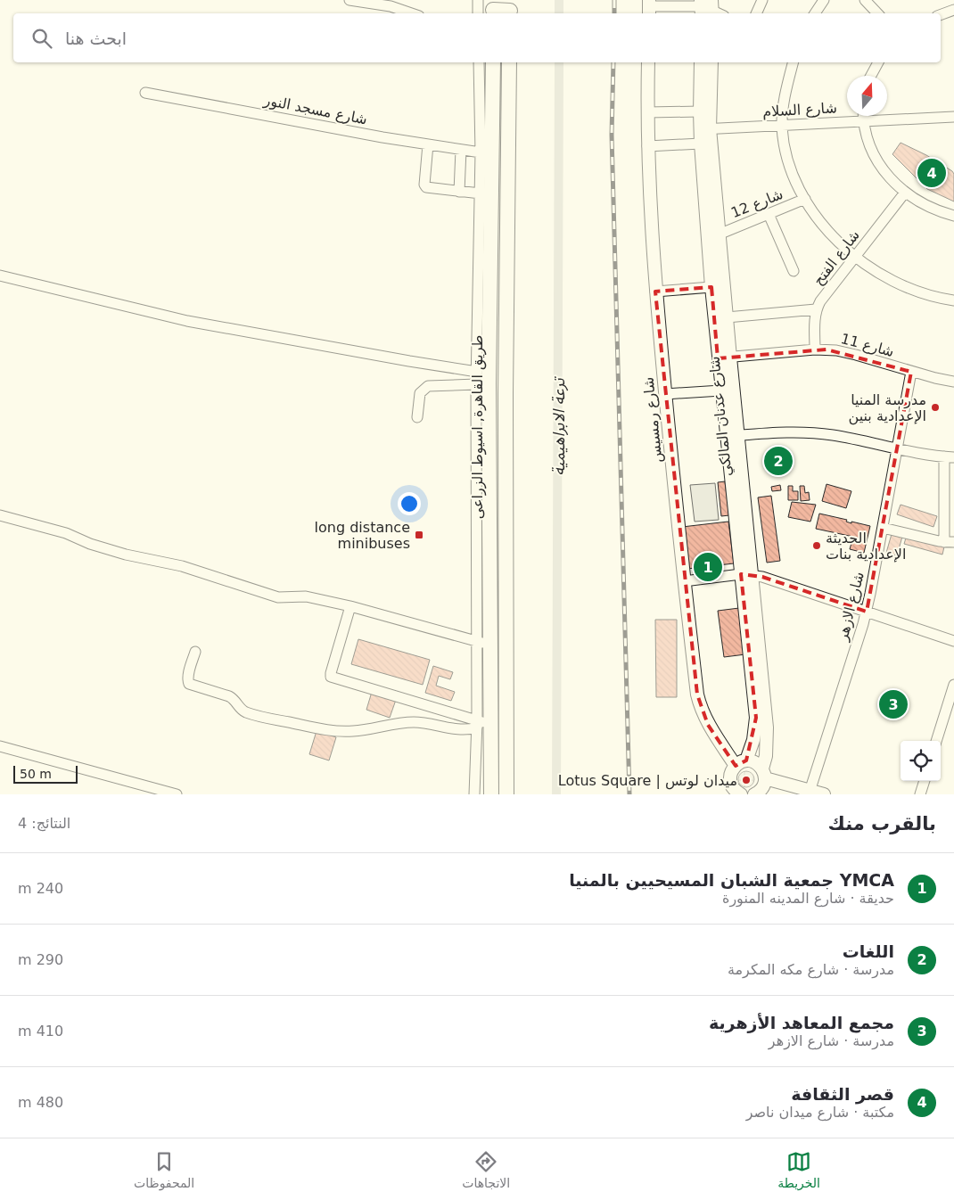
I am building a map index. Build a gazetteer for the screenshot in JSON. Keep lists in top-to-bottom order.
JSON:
{
  "streets": {
    "highway": ["طريق القاهرة, اسيوط الزراعى"],
    "main road": ["شارع عدنان المالكي", "شارع رمسيس"],
    "street": [
      "شارع مسجد النور",
      "شارع السلام",
      "شارع 12",
      "شارع الفتح",
      "شارع 11",
      "شارع الازهر"
    ]
  },
  "crossings": [
    ["شارع مسجد النور", "طريق القاهرة, اسيوط الزراعى"],
    ["شارع السلام", "شارع عدنان المالكي"],
    ["شارع 12", "شارع عدنان المالكي"],
    ["شارع 11", "شارع عدنان المالكي"],
    ["شارع 11", "شارع الازهر"],
    ["شارع عدنان المالكي", "شارع رمسيس"]
  ],
  "water": ["ترعة الابراهيمية"],
  "places": {
    "other": ["مدرسة المنيا الإعدادية بنين", "الحديثة الإعدادية بنات", "Lotus Square | ميدان لوتس"],
    "transit": ["long distance minibuses"]
  },
  "scale_bar": "50 m",
  "north": "top",
  "page": {
    "search": "ابحث هنا",
    "pins": [
      "4",
      "2",
      "1",
      "3"
    ],
    "scale": "50 m",
    "heading": ["بالقرب منك", "النتائج: 4"],
    "list": [
      {
        "mark": "1",
        "name": "YMCA جمعية الشبان المسيحيين بالمنيا",
        "note": "حديقة · شارع المدينه المنورة",
        "value": "240 m"
      },
      {
        "mark": "2",
        "name": "اللغات",
        "note": "مدرسة · شارع مكه المكرمة",
        "value": "290 m"
      },
      {
        "mark": "3",
        "name": "مجمع المعاهد الأزهرية",
        "note": "مدرسة · شارع الازهر",
        "value": "410 m"
      },
      {
        "mark": "4",
        "name": "قصر الثقافة",
        "note": "مكتبة · شارع ميدان ناصر",
        "value": "480 m"
      }
    ],
    "nav": ["الخريطة", "الاتجاهات", "المحفوظات"]
  }
}
